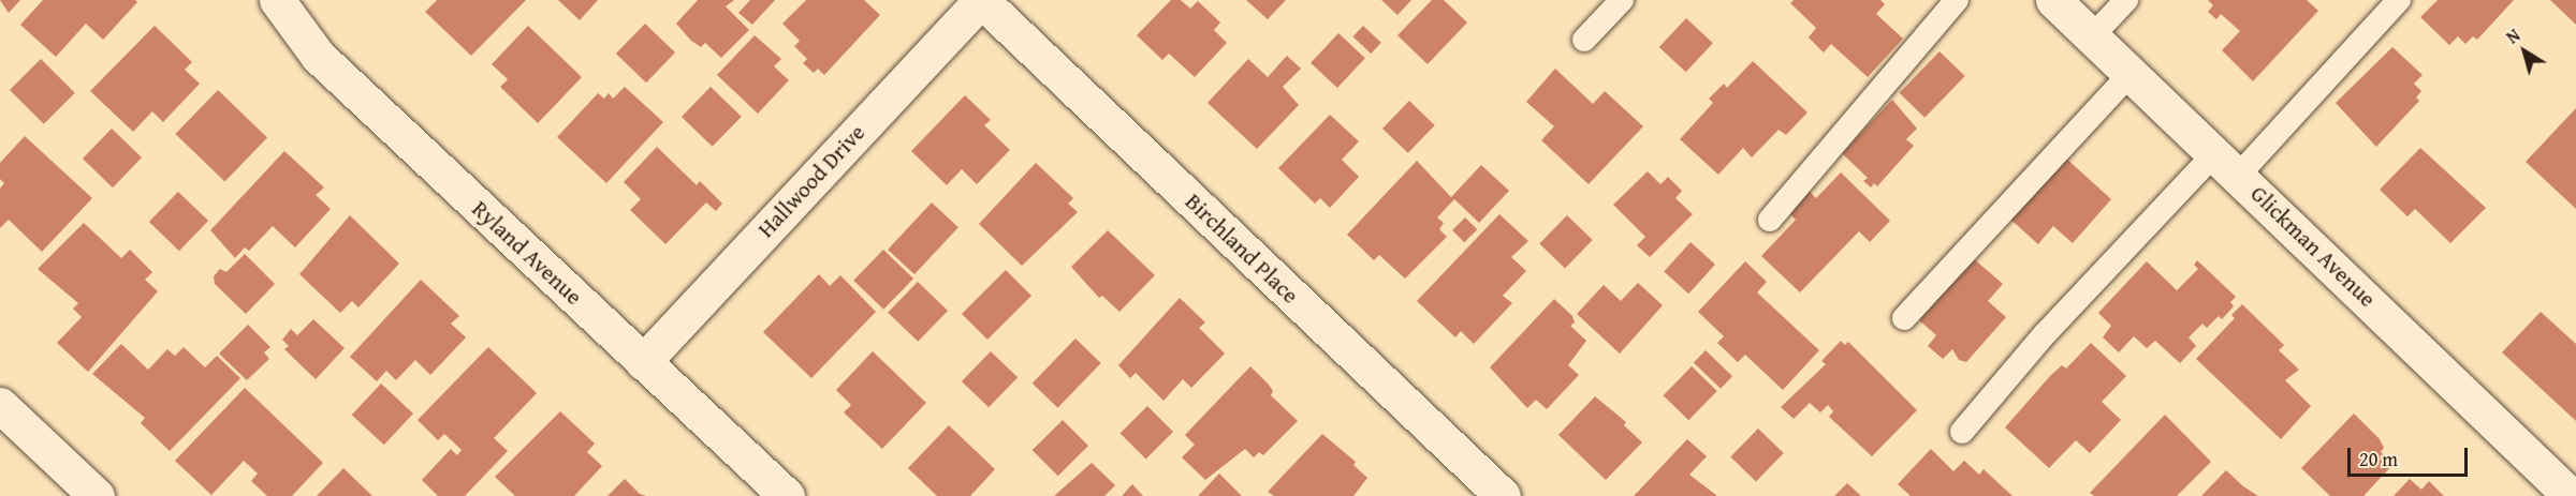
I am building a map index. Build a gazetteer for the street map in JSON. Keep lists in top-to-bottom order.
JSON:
{
  "streets": {
    "street": [
      "Hallwood Drive",
      "Glickman Avenue",
      "Birchland Place",
      "Ryland Avenue"
    ]
  },
  "crossings": [
    ["Hallwood Drive", "Birchland Place"],
    ["Hallwood Drive", "Ryland Avenue"]
  ],
  "scale_bar": "20 m",
  "north": "top left"
}
